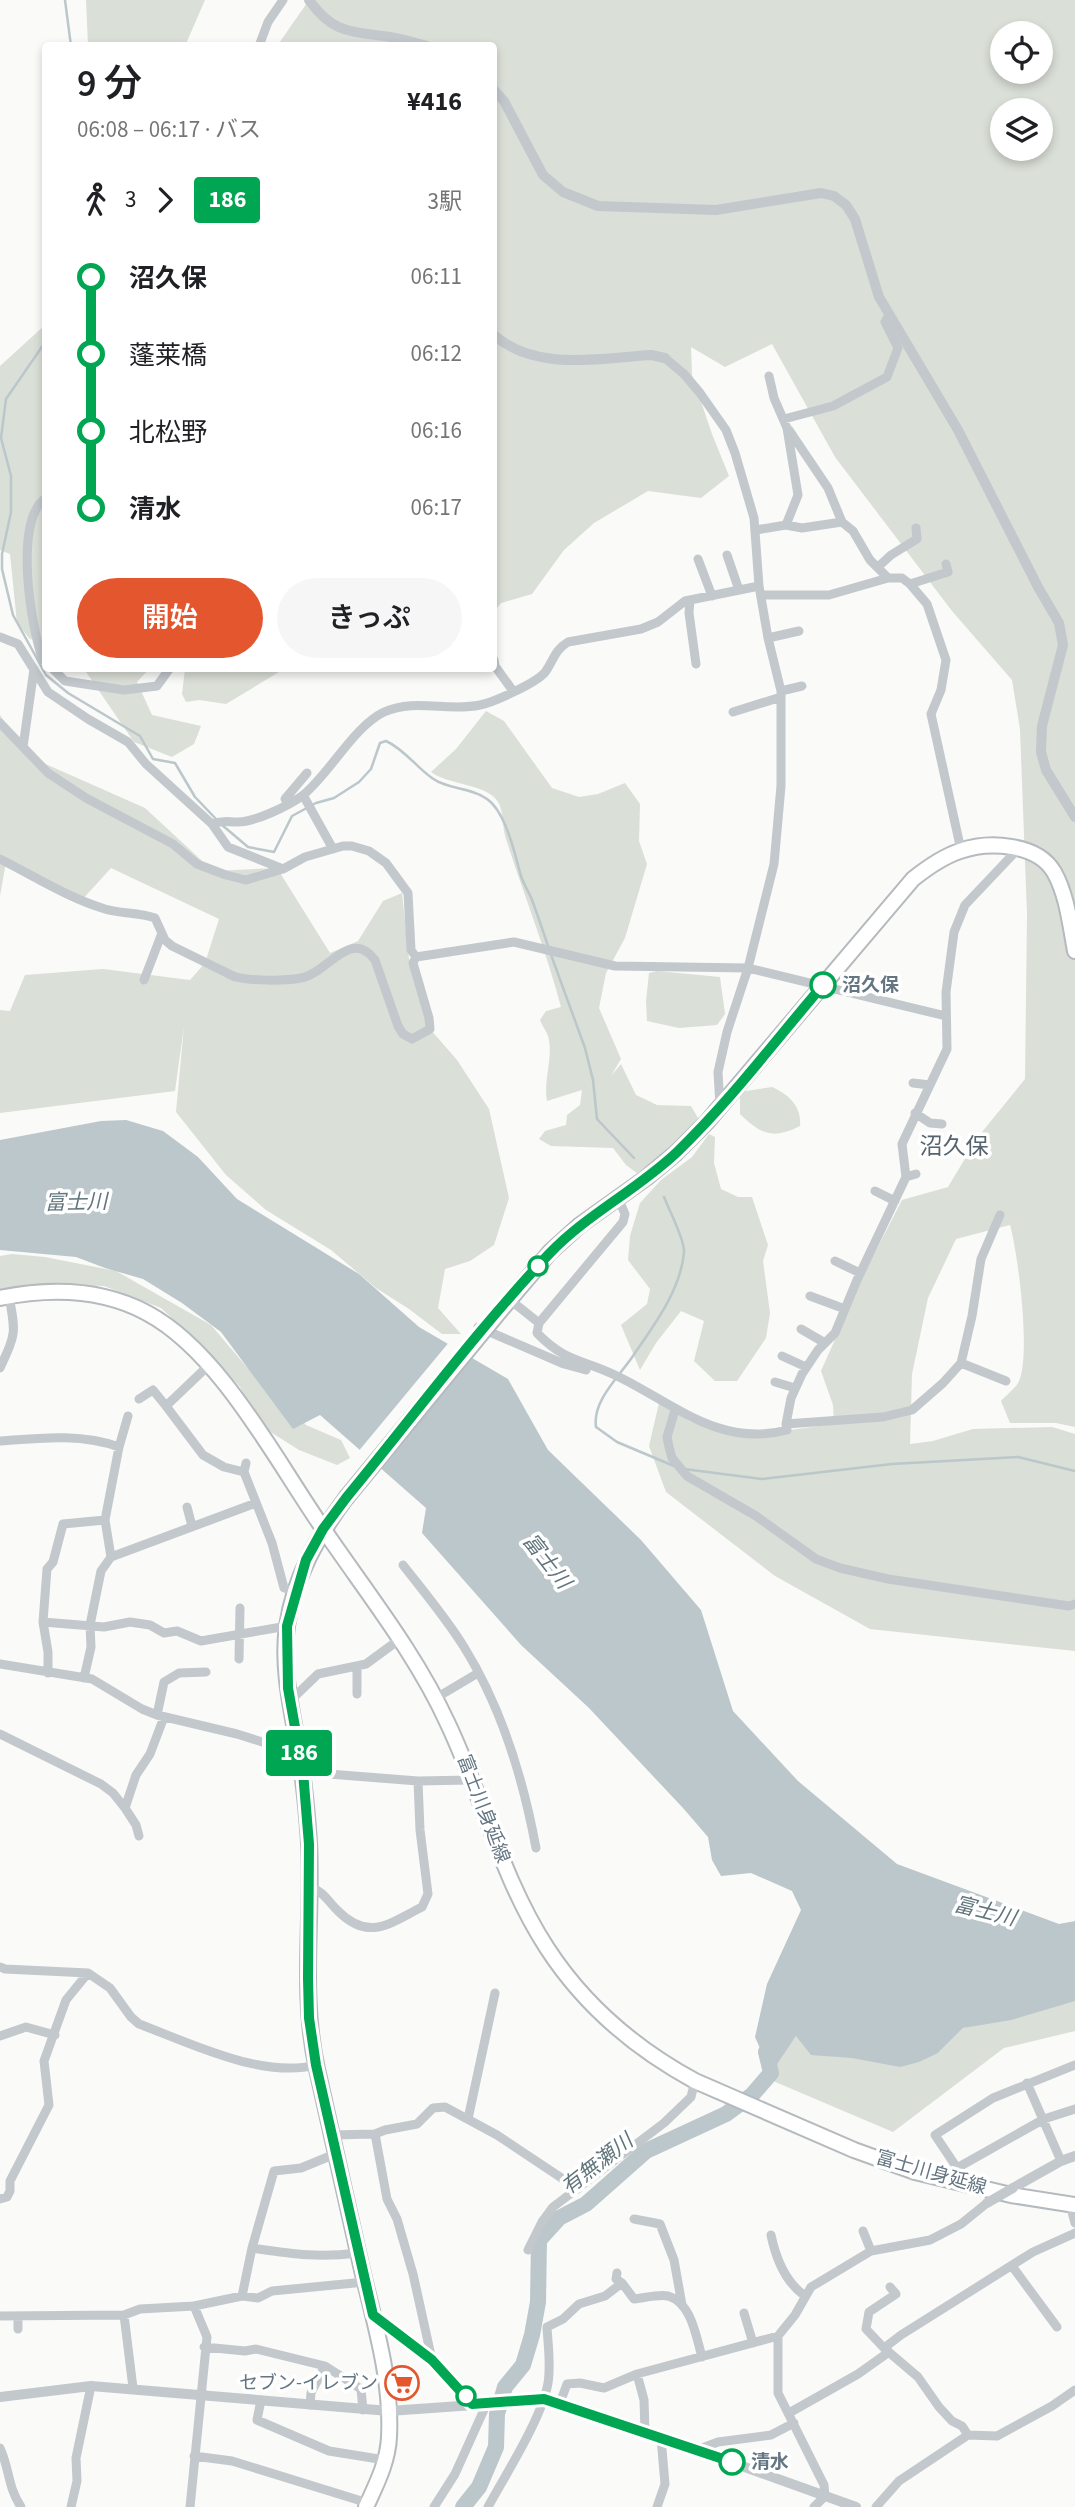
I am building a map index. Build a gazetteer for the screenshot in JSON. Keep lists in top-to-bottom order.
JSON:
{
  "streets": {
    "main road": ["富士川身延線"]
  },
  "districts": ["沼久保"],
  "water": ["富士川", "有無瀬川"],
  "places": {
    "other": ["沼久保", "清水"],
    "supermarket": ["セブン-イレブン"]
  },
  "lines": ["bus line 186"],
  "page": {
    "on_map": "186",
    "heading": ["9 分", "06:08 – 06:17 · バス", "¥416"],
    "legs": ["3", "186", "3駅"],
    "list": [
      {
        "name": "沼久保",
        "value": "06:11"
      },
      {
        "name": "蓬莱橋",
        "value": "06:12"
      },
      {
        "name": "北松野",
        "value": "06:16"
      },
      {
        "name": "清水",
        "value": "06:17"
      }
    ],
    "buttons": ["開始", "きっぷ"]
  }
}
